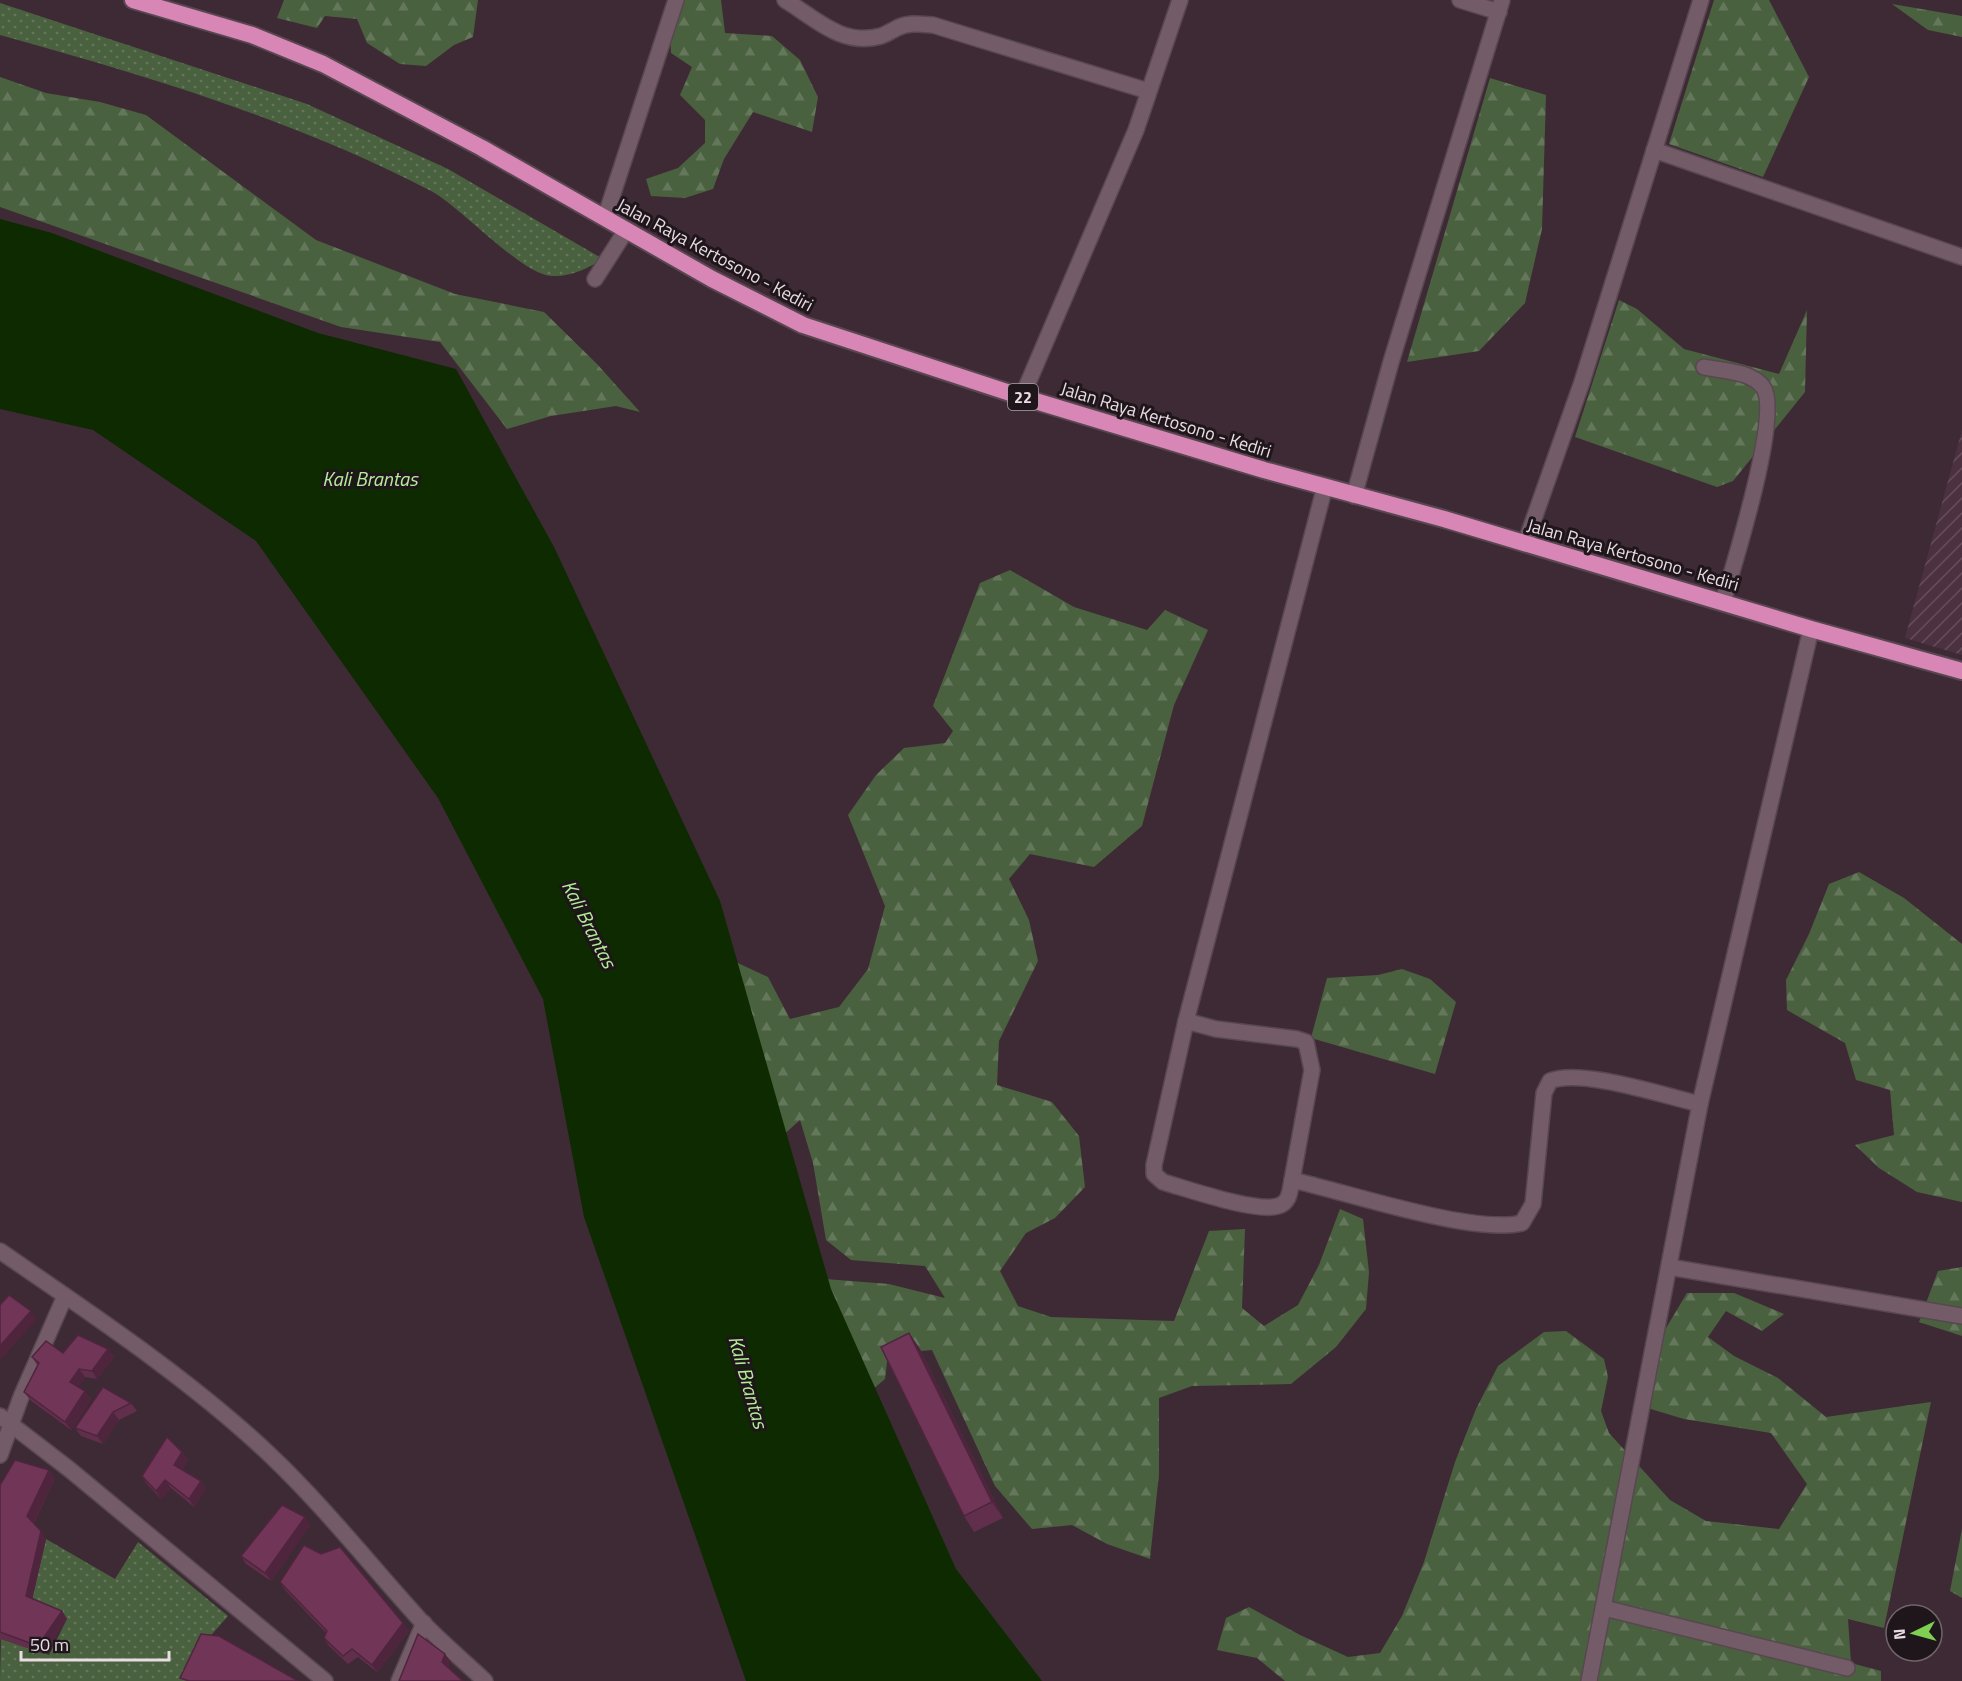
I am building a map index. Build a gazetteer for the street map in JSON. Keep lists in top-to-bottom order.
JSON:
{
  "streets": {
    "highway": ["Jalan Raya Kertosono - Kediri", "22"]
  },
  "water": ["Kali Brantas"],
  "scale_bar": "50 m",
  "north": "left"
}
